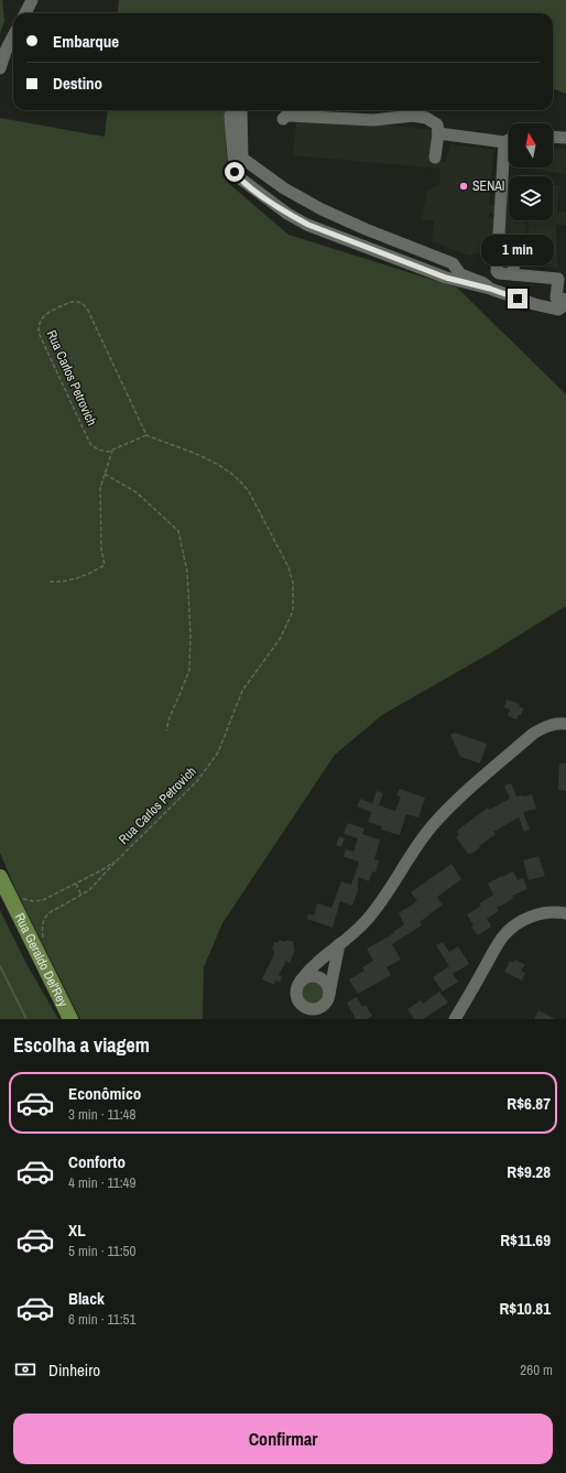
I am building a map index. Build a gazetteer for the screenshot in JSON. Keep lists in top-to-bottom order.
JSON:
{
  "streets": {
    "main road": ["Rua Geraldo Del'Rey"],
    "path": ["Rua Carlos Petrovich"]
  },
  "crossings": [
    ["Rua Carlos Petrovich", "Rua Geraldo Del'Rey"]
  ],
  "places": ["SENAI"],
  "north": "top",
  "page": {
    "banner": ["Embarque", "Destino"],
    "bubble": "1 min",
    "heading": "Escolha a viagem",
    "list": [
      {
        "name": "Econômico",
        "note": "3 min · 11:48",
        "value": "R$6.87"
      },
      {
        "name": "Conforto",
        "note": "4 min · 11:49",
        "value": "R$9.28"
      },
      {
        "name": "XL",
        "note": "5 min · 11:50",
        "value": "R$11.69"
      },
      {
        "name": "Black",
        "note": "6 min · 11:51",
        "value": "R$10.81"
      }
    ],
    "pay": ["Dinheiro", "260 m"],
    "buttons": "Confirmar"
  }
}
